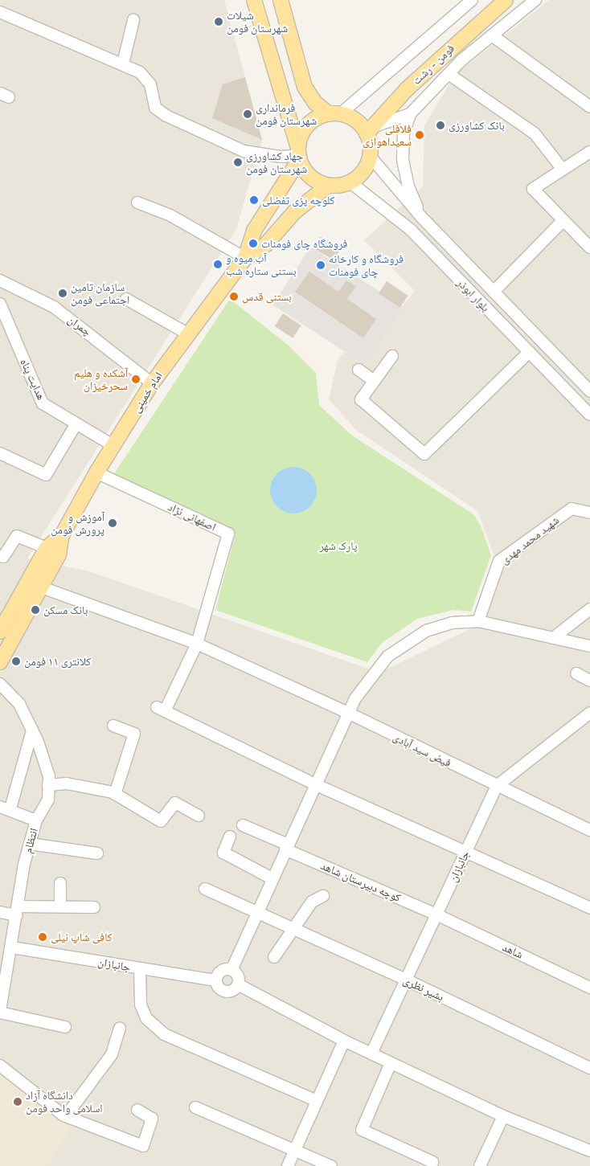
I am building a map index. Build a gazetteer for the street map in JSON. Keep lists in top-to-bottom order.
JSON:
{
  "streets": {
    "main road": ["فومن - رشت", "امام خمینی"],
    "street": [
      "بلوار ابوذر",
      "چمران",
      "هدایت پناه",
      "اصفهانی نژاد",
      "شهید محمد مهدی",
      "فیض سید آبادی",
      "انتظام",
      "جانبازان",
      "کوچه دبیرستان شاهد",
      "شاهد",
      "بشیر نظری"
    ]
  },
  "crossings": [
    ["فومن - رشت", "بلوار ابوذر"],
    ["فومن - رشت", "امام خمینی"],
    ["بلوار ابوذر", "امام خمینی"],
    ["چمران", "امام خمینی"],
    ["هدایت پناه", "امام خمینی"],
    ["امام خمینی", "اصفهانی نژاد"],
    ["فیض سید آبادی", "جانبازان"],
    ["انتظام", "جانبازان"],
    ["جانبازان", "کوچه دبیرستان شاهد"],
    ["جانبازان", "شاهد"],
    ["جانبازان", "بشیر نظری"],
    ["کوچه دبیرستان شاهد", "شاهد"]
  ],
  "parks": ["پارک شهر"],
  "places": [
    "شیلات شهرستان فومن",
    "فرمانداری شهرستان فومن",
    "بانک کشاورزی",
    "فلافلی سعیداهوازی",
    "جهاد کشاورزی شهرستان فومن",
    "کلوچه پزی تفضلی",
    "فروشگاه چای فومنات",
    "آب میوه و بستنی ستاره شب",
    "فروشگاه و کارخانه چای فومنات",
    "سازمان تامین اجتماعی فومن",
    "بستنی قدس",
    "آشکده و هلیم سحرخیزان",
    "آموزش و پرورش فومن",
    "بانک مسکن",
    "کلانتری ۱۱ فومن",
    "کافی شاپ نیلی",
    "دانشگاه آزاد اسلامی واحد فومن"
  ]
}
